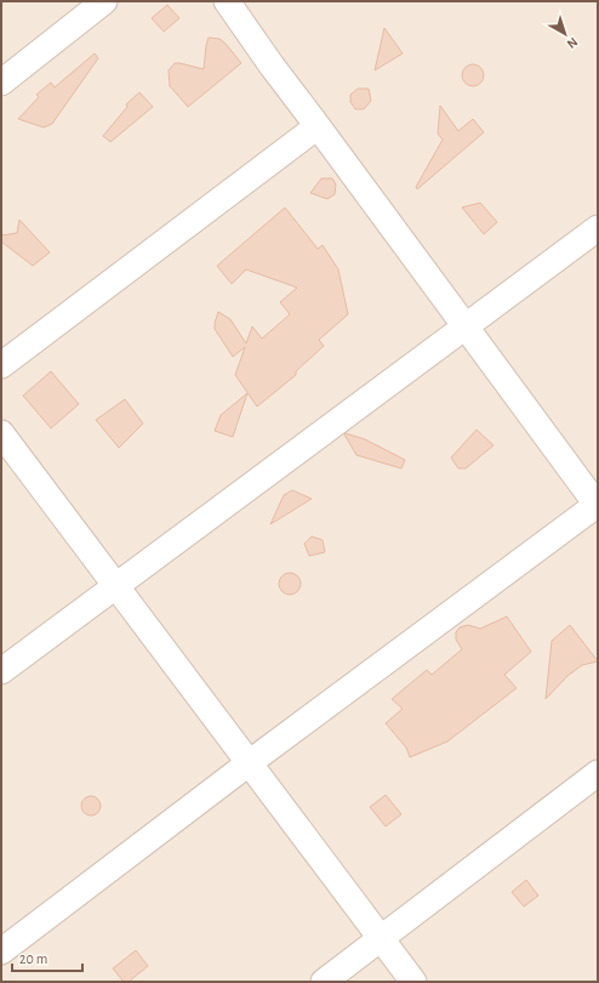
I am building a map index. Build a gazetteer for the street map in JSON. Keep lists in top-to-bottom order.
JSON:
{
  "scale_bar": "20 m",
  "north": "bottom right"
}
